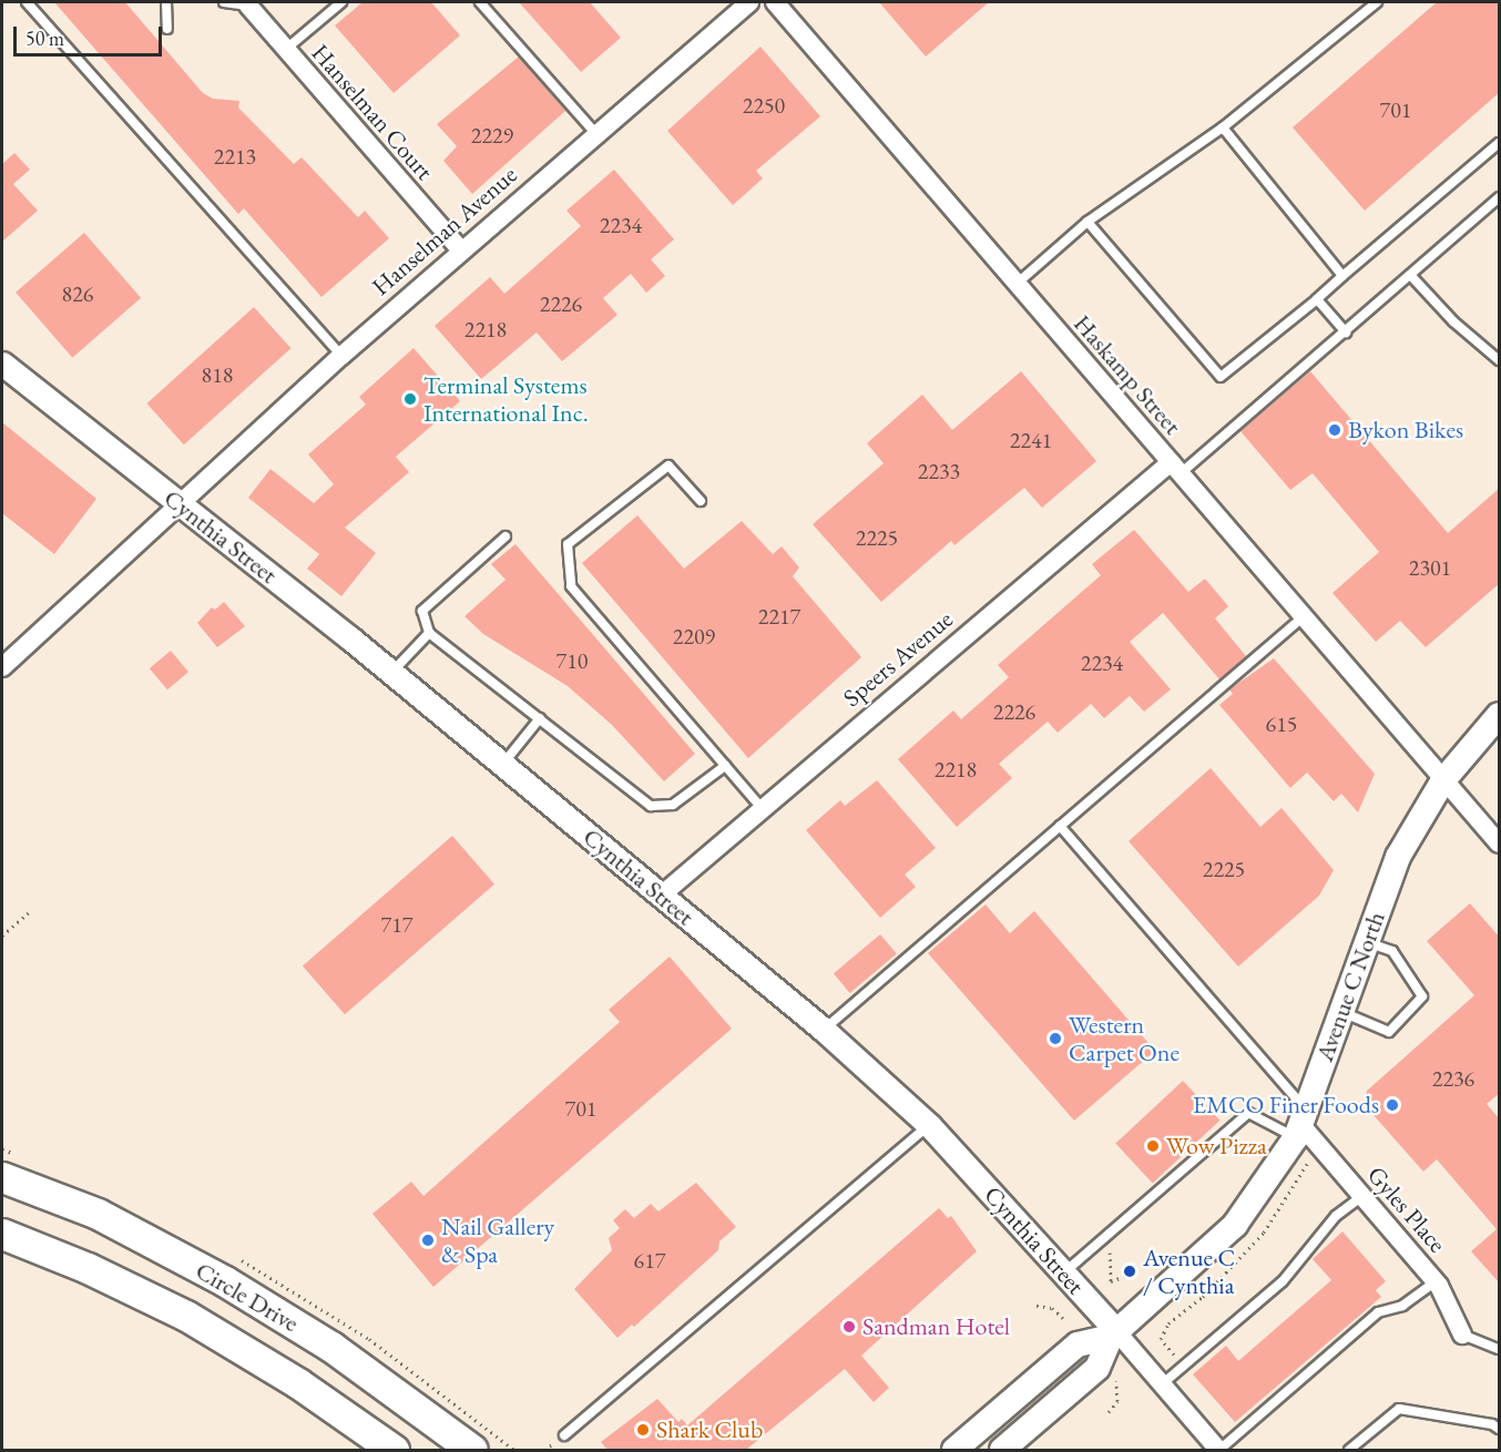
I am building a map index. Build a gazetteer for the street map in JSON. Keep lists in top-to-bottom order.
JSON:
{
  "streets": {
    "highway": ["Circle Drive"],
    "main road": ["Avenue C North"],
    "street": [
      "Hanselman Court",
      "Hanselman Avenue",
      "Haskamp Street",
      "Cynthia Street",
      "Speers Avenue",
      "Gyles Place"
    ]
  },
  "crossings": [
    ["Hanselman Court", "Hanselman Avenue"],
    ["Hanselman Avenue", "Cynthia Street"],
    ["Haskamp Street", "Speers Avenue"],
    ["Haskamp Street", "Avenue C North"],
    ["Cynthia Street", "Speers Avenue"],
    ["Cynthia Street", "Avenue C North"],
    ["Avenue C North", "Gyles Place"]
  ],
  "places": [
    "Terminal Systems International Inc.",
    "Bykon Bikes",
    "Western Carpet One",
    "EMCO Finer Foods",
    "Wow Pizza",
    "Nail Gallery & Spa",
    "Avenue C / Cynthia",
    "Sandman Hotel",
    "Shark Club"
  ],
  "house_numbers": [
    "2250",
    "701",
    "2229",
    "2213",
    "2234",
    "826",
    "2226",
    "2218",
    "818",
    "2241",
    "2233",
    "2225",
    "2301",
    "2217",
    "2209",
    "710",
    "2234",
    "2226",
    "615",
    "2218",
    "2225",
    "717",
    "2236",
    "701",
    "617"
  ],
  "scale_bar": "50 m"
}
